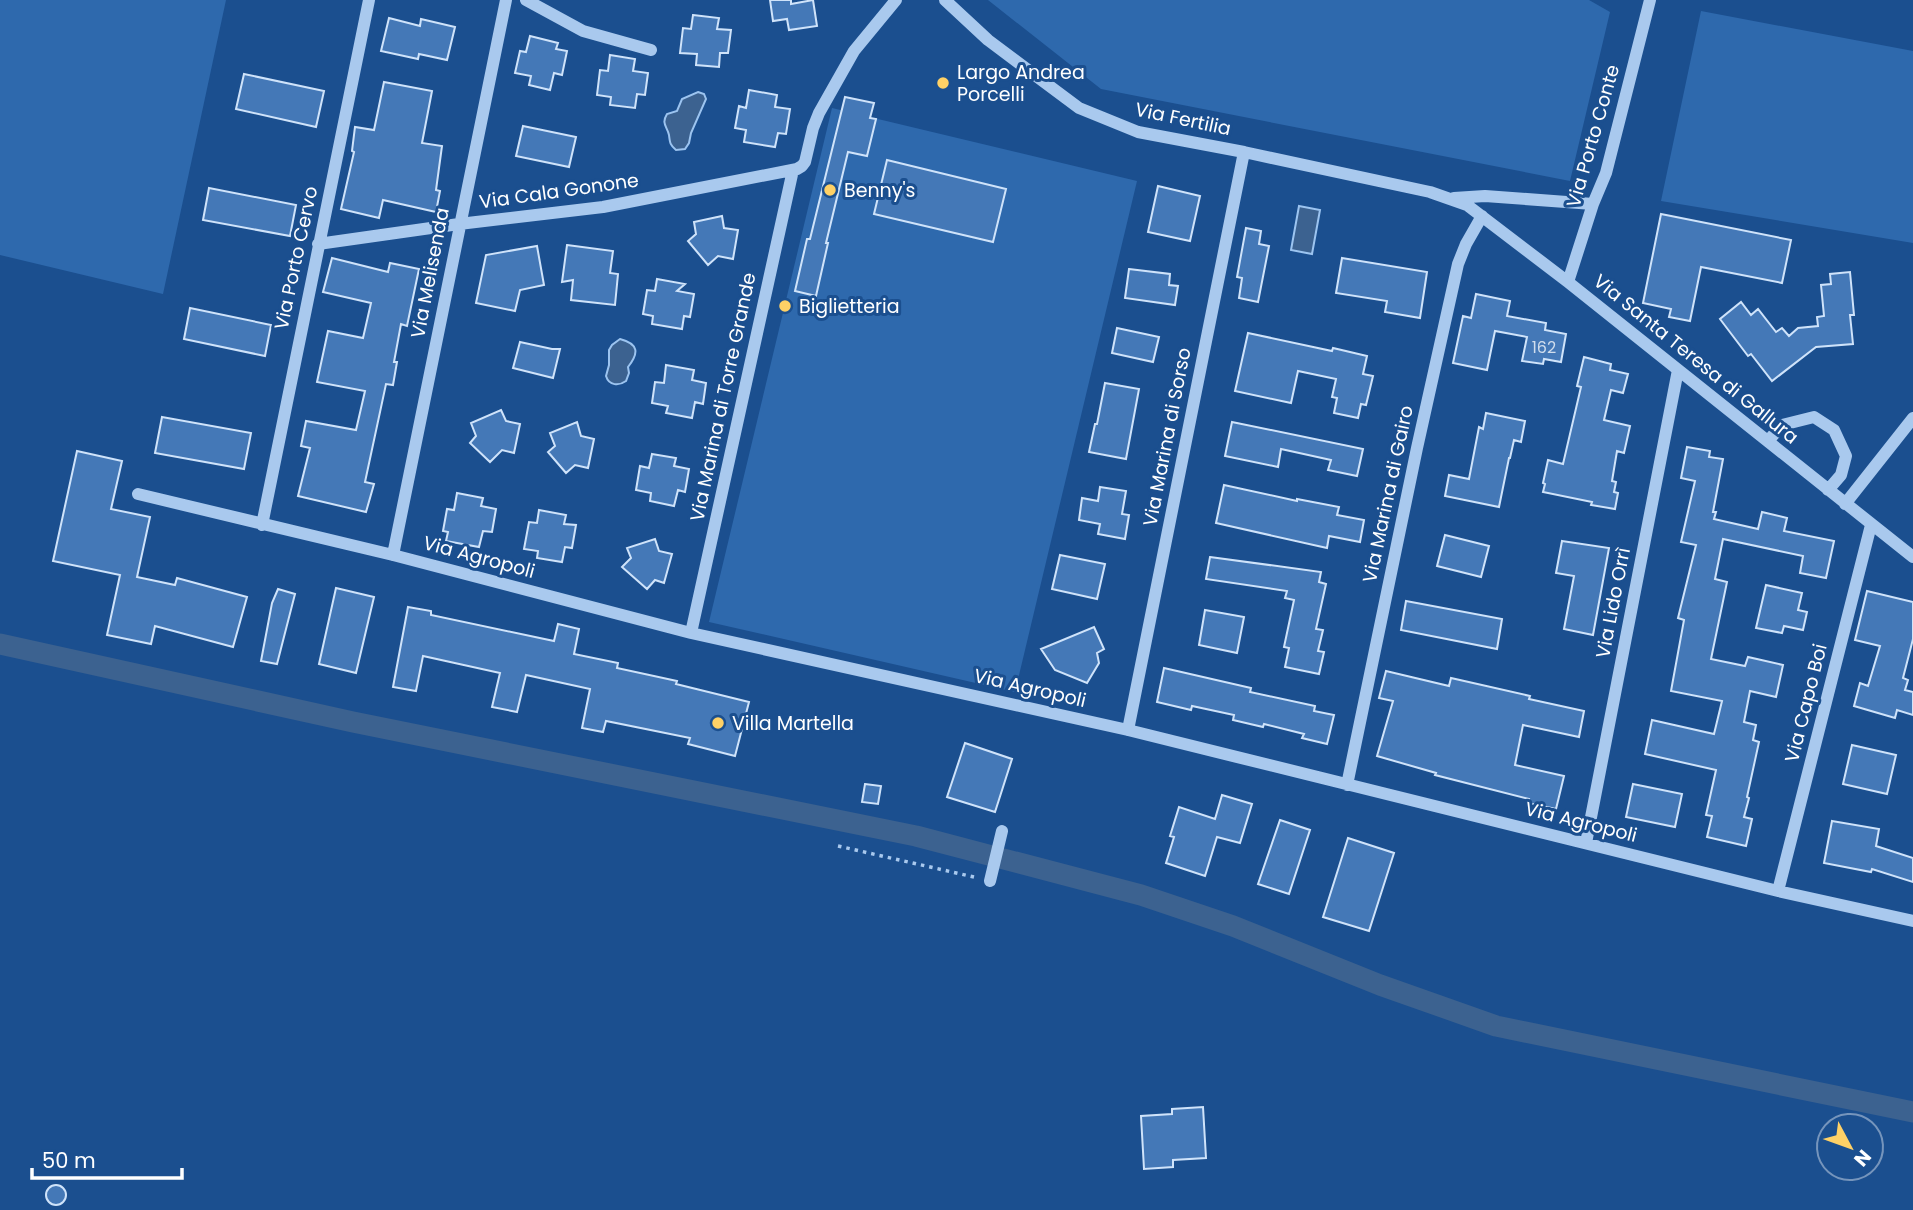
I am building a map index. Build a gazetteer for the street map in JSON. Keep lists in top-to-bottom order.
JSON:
{
  "streets": {
    "street": [
      "Via Fertilia",
      "Via Porto Conte",
      "Via Cala Gonone",
      "Via Porto Cervo",
      "Via Melisenda",
      "Via Santa Teresa di Gallura",
      "Via Marina di Torre Grande",
      "Via Marina di Sorso",
      "Via Marina di Gairo",
      "Via Agropoli",
      "Via Lido Orrì",
      "Via Capo Boi"
    ]
  },
  "crossings": [
    ["Via Fertilia", "Via Santa Teresa di Gallura"],
    ["Via Fertilia", "Via Marina di Sorso"],
    ["Via Porto Conte", "Via Santa Teresa di Gallura"],
    ["Via Cala Gonone", "Via Porto Cervo"],
    ["Via Cala Gonone", "Via Melisenda"],
    ["Via Cala Gonone", "Via Marina di Torre Grande"],
    ["Via Porto Cervo", "Via Agropoli"],
    ["Via Melisenda", "Via Agropoli"],
    ["Via Santa Teresa di Gallura", "Via Marina di Gairo"],
    ["Via Santa Teresa di Gallura", "Via Lido Orrì"],
    ["Via Santa Teresa di Gallura", "Via Capo Boi"],
    ["Via Marina di Torre Grande", "Via Agropoli"],
    ["Via Marina di Sorso", "Via Agropoli"],
    ["Via Marina di Gairo", "Via Agropoli"],
    ["Via Agropoli", "Via Lido Orrì"],
    ["Via Agropoli", "Via Capo Boi"]
  ],
  "places": [
    "Largo Andrea Porcelli",
    "Benny's",
    "Biglietteria",
    "Villa Martella"
  ],
  "house_numbers": ["162"],
  "scale_bar": "50 m",
  "north": "bottom right"
}
